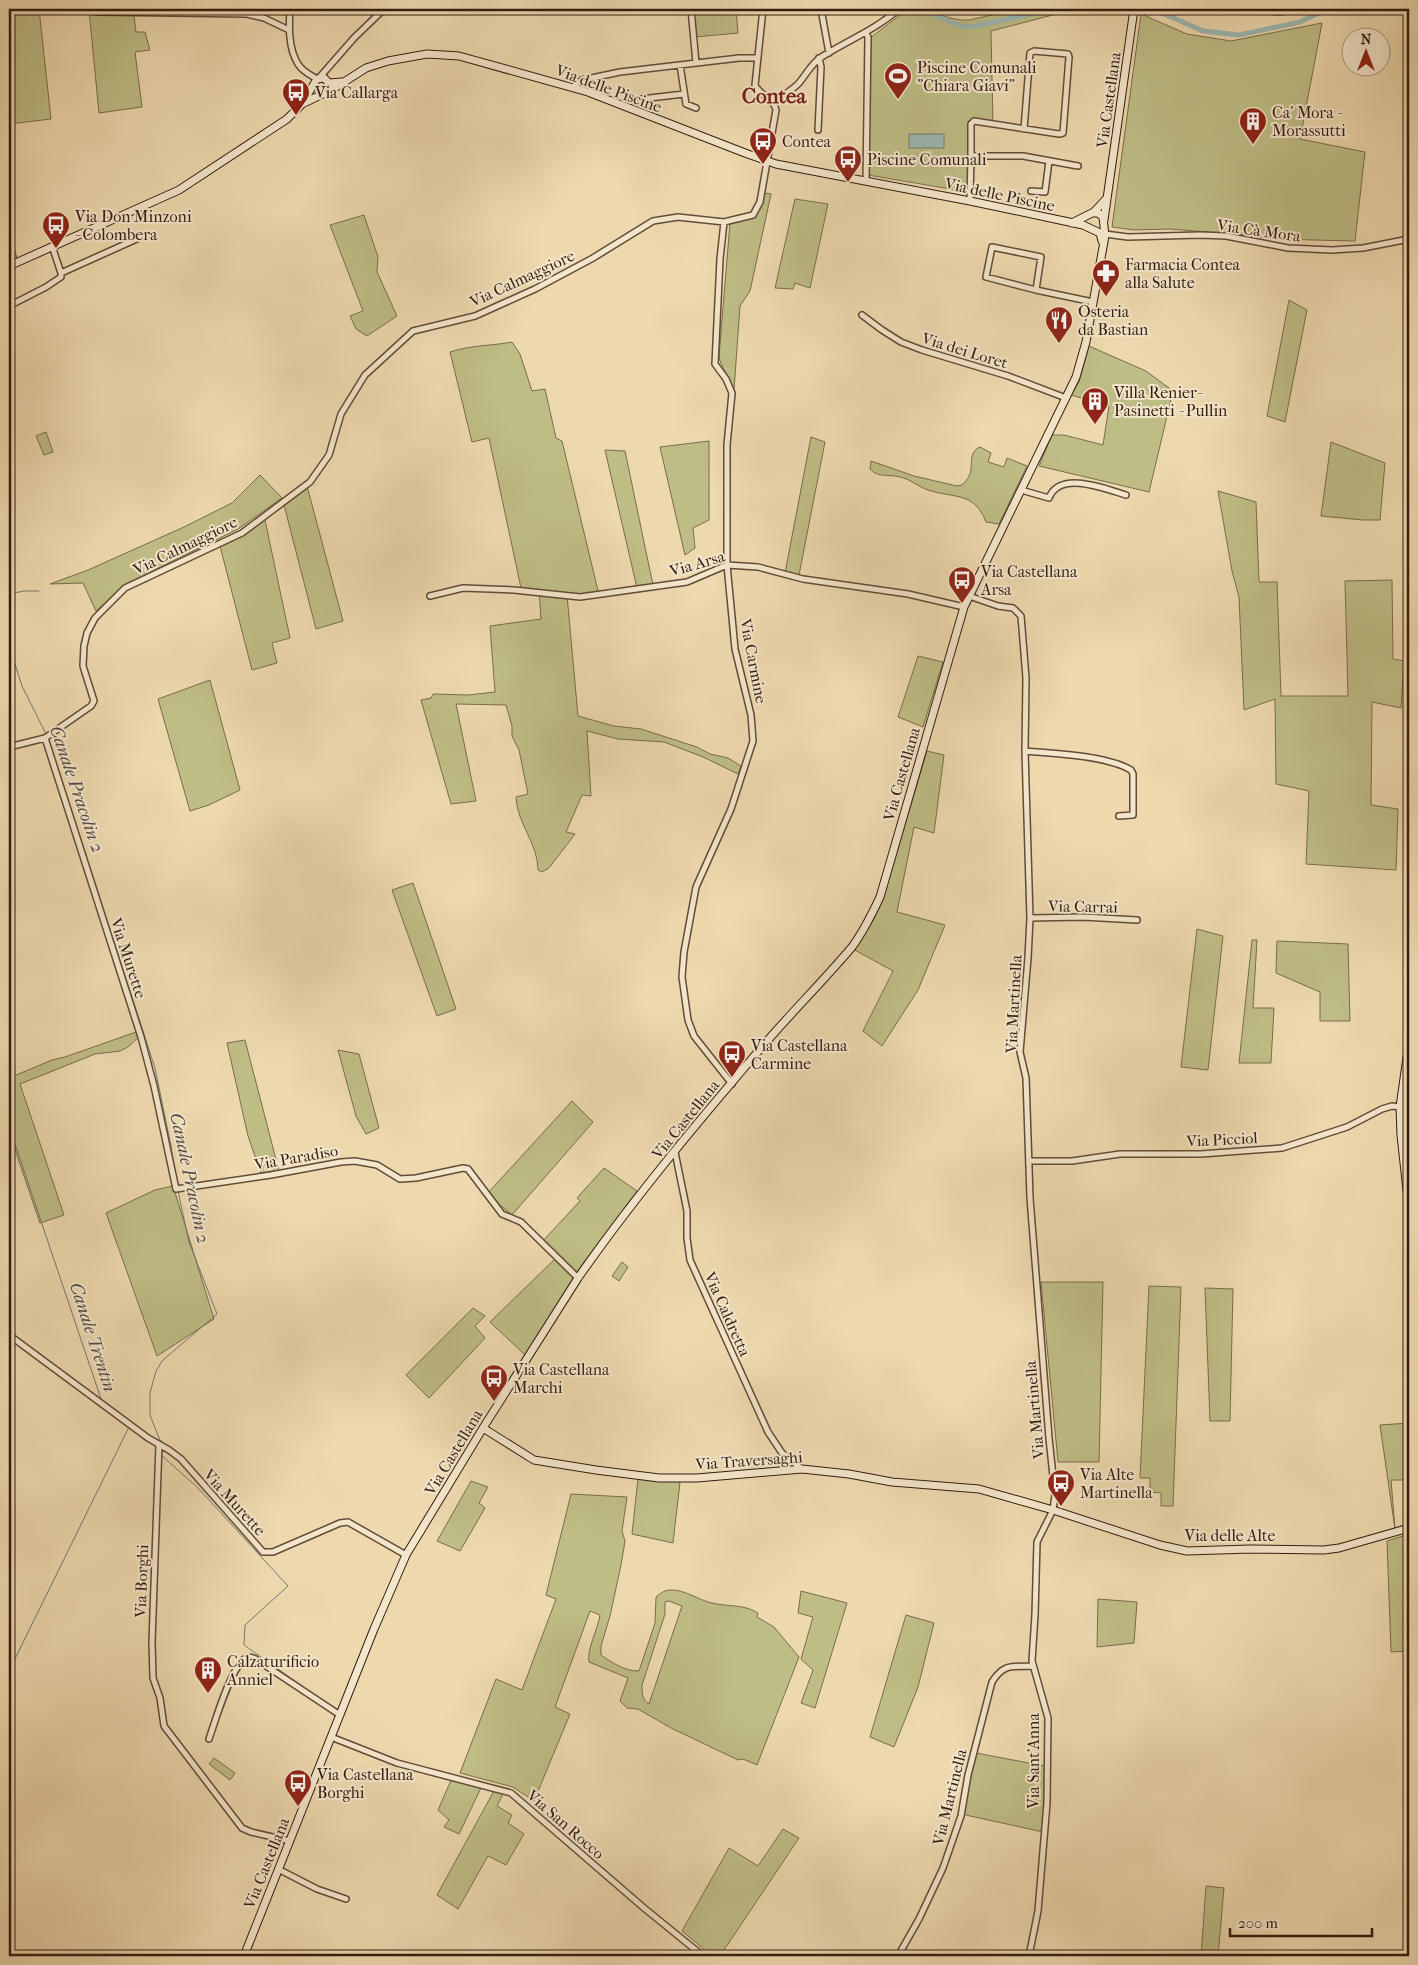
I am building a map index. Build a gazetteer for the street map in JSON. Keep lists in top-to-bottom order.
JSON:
{
  "streets": {
    "street": [
      "Via delle Piscine",
      "Via Castellana",
      "Via Cà Mora",
      "Via Calmaggiore",
      "Via dei Loret",
      "Via Arsa",
      "Via Carmine",
      "Via Carrai",
      "Via Murette",
      "Via Martinella",
      "Via Picciol",
      "Via Paradiso",
      "Via Caldretta",
      "Via Traversaghi",
      "Via delle Alte",
      "Via Borghi",
      "Via Sant'Anna",
      "Via San Rocco"
    ]
  },
  "crossings": [
    ["Via delle Piscine", "Via Castellana"],
    ["Via delle Piscine", "Via Calmaggiore"],
    ["Via Castellana", "Via Cà Mora"],
    ["Via Castellana", "Via dei Loret"],
    ["Via Castellana", "Via Arsa"],
    ["Via Castellana", "Via Carmine"],
    ["Via Castellana", "Via Murette"],
    ["Via Castellana", "Via Martinella"],
    ["Via Castellana", "Via Paradiso"],
    ["Via Castellana", "Via Caldretta"],
    ["Via Castellana", "Via Traversaghi"],
    ["Via Castellana", "Via Borghi"],
    ["Via Castellana", "Via San Rocco"],
    ["Via Calmaggiore", "Via Carmine"],
    ["Via Calmaggiore", "Via Murette"],
    ["Via Arsa", "Via Carmine"],
    ["Via Carrai", "Via Martinella"],
    ["Via Murette", "Via Paradiso"],
    ["Via Murette", "Via Borghi"],
    ["Via Martinella", "Via Picciol"],
    ["Via Martinella", "Via Traversaghi"],
    ["Via Martinella", "Via delle Alte"],
    ["Via Martinella", "Via Sant'Anna"],
    ["Via Caldretta", "Via Traversaghi"],
    ["Via Traversaghi", "Via delle Alte"],
    ["Via Traversaghi", "Via Sant'Anna"],
    ["Via delle Alte", "Via Sant'Anna"]
  ],
  "districts": ["Contea"],
  "water": ["Canale Pracolin 2", "Canale Trentin"],
  "places": {
    "sports": ["Piscine Comunali \"Chiara Giavi\""],
    "bus stop": [
      "Via Callarga",
      "Contea",
      "Piscine Comunali",
      "Via Don Minzoni - Colombera",
      "Via Castellana Arsa",
      "Via Castellana Carmine",
      "Via Castellana Marchi",
      "Via Alte Martinella",
      "Via Castellana Borghi"
    ],
    "building": ["Ca' Mora - Morassutti", "Villa Renier- Pasinetti - Pullin", "Calzaturificio Anniel"],
    "pharmacy": ["Farmacia Contea alla Salute"],
    "restaurant": ["Osteria da Bastian"]
  },
  "scale_bar": "200 m",
  "north": "top"
}
